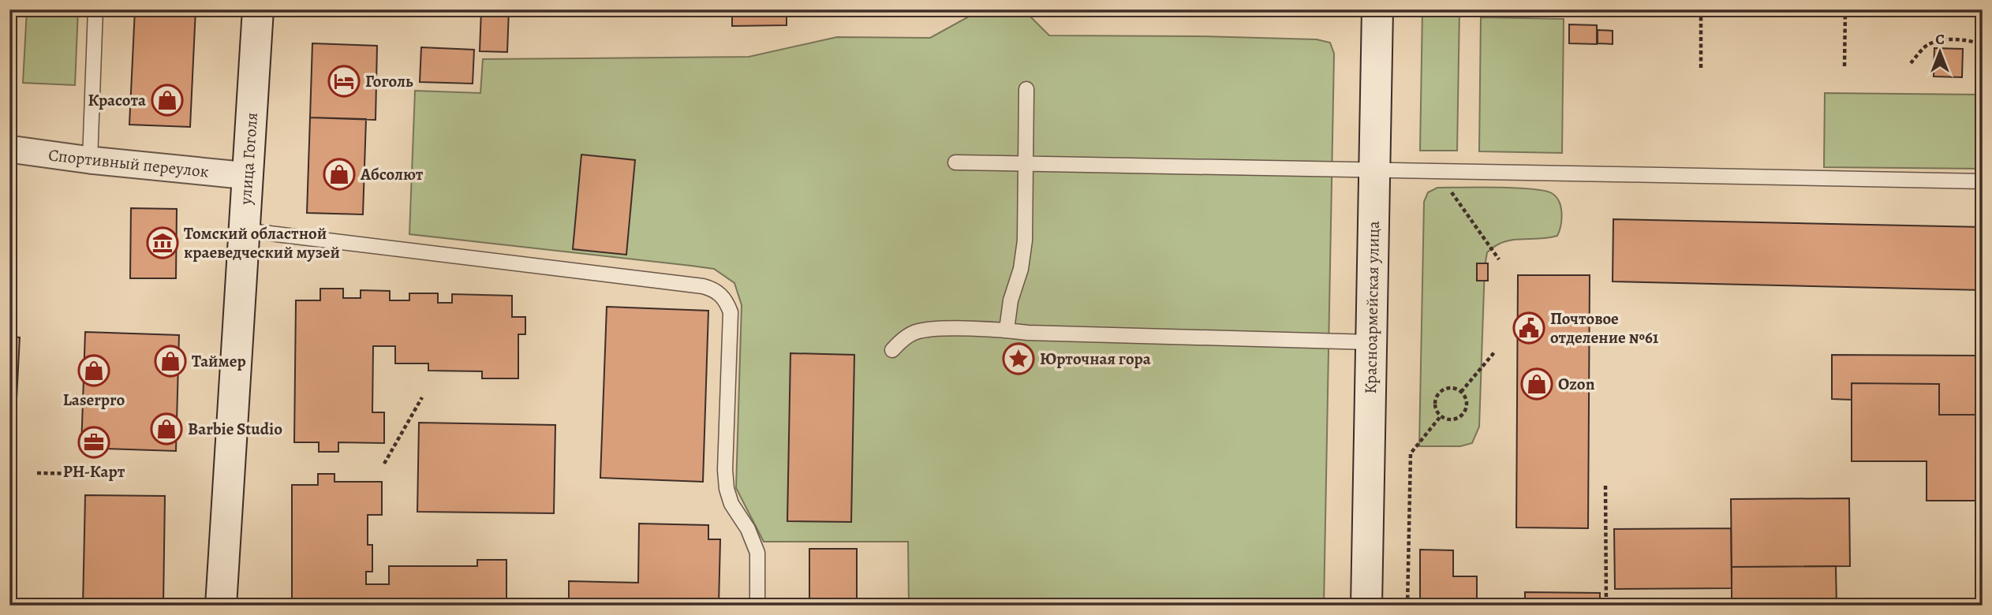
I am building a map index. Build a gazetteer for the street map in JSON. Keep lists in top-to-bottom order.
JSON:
{
  "streets": {
    "main road": ["улица Гоголя", "Красноармейская улица"],
    "street": ["Спортивный переулок"]
  },
  "crossings": [
    ["улица Гоголя", "Спортивный переулок"]
  ],
  "places": {
    "hotel": ["Гоголь"],
    "shop": [
      "Красота",
      "Абсолют",
      "Таймер",
      "Laserpro",
      "Ozon",
      "Barbie Studio"
    ],
    "museum": ["Томский областной краеведческий музей"],
    "public building": ["Почтовое отделение №61"],
    "place": ["Юрточная гора"],
    "office": ["РН-Карт"]
  },
  "north": "top"
}
